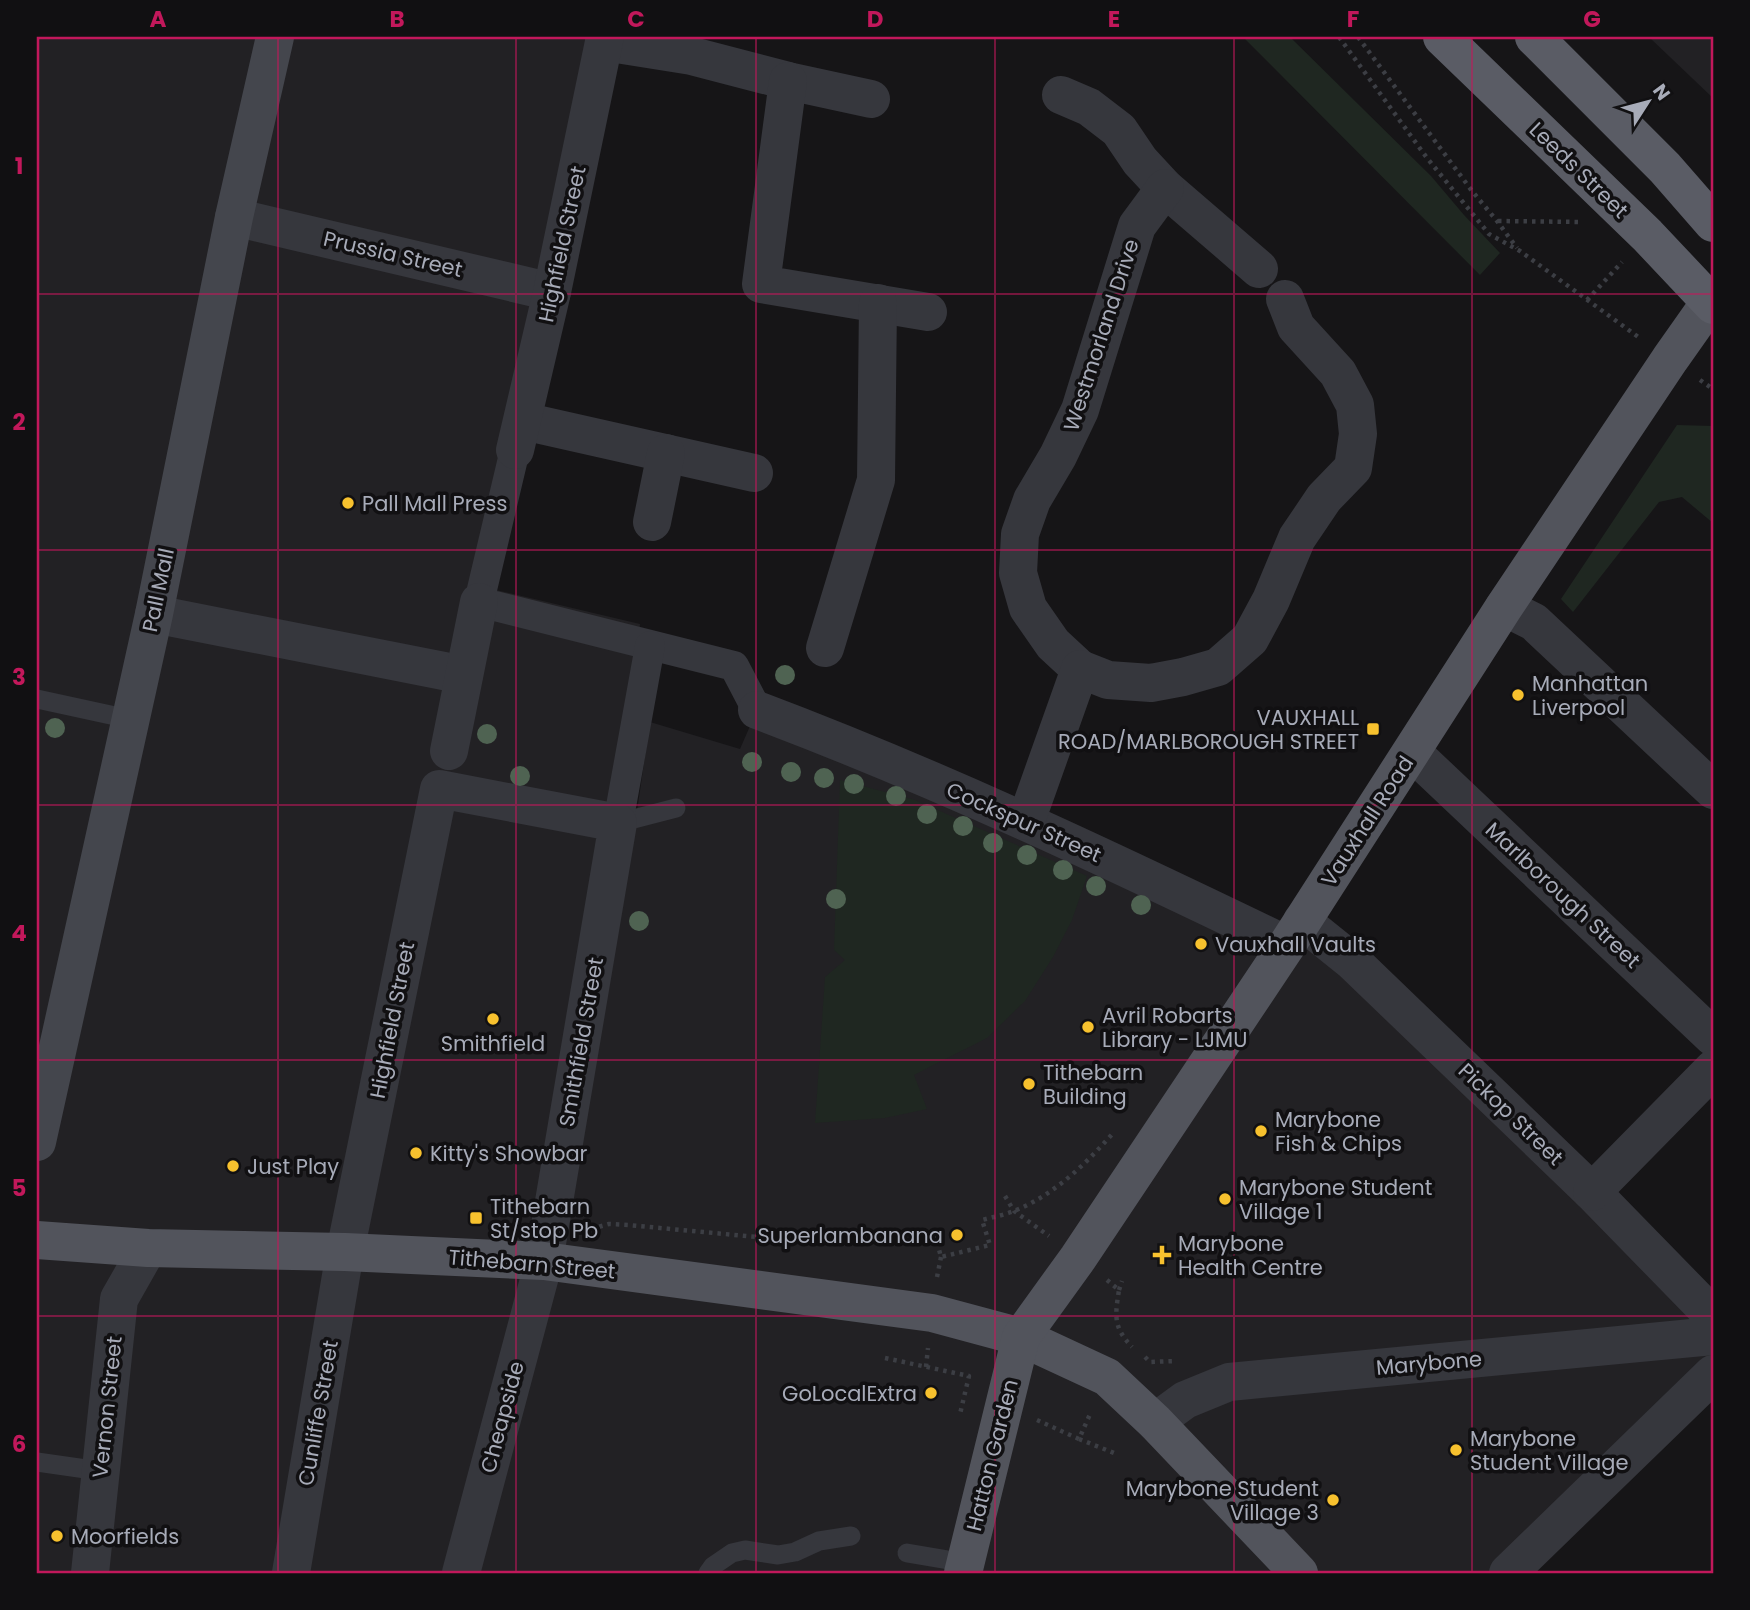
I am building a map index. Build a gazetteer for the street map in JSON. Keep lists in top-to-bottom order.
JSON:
{
  "streets": {
    "highway": ["Leeds Street"],
    "main road": [
      "Pall Mall",
      "Vauxhall Road",
      "Tithebarn Street",
      "Hatton Garden"
    ],
    "street": [
      "Highfield Street",
      "Prussia Street",
      "Westmorland Drive",
      "Cockspur Street",
      "Marlborough Street",
      "Smithfield Street",
      "Pickop Street",
      "Marybone",
      "Vernon Street",
      "Cunliffe Street",
      "Cheapside"
    ]
  },
  "crossings": [
    ["Leeds Street", "Vauxhall Road"],
    ["Highfield Street", "Prussia Street"],
    ["Highfield Street", "Smithfield Street"],
    ["Highfield Street", "Tithebarn Street"],
    ["Highfield Street", "Cunliffe Street"],
    ["Prussia Street", "Pall Mall"],
    ["Vauxhall Road", "Cockspur Street"],
    ["Vauxhall Road", "Marlborough Street"],
    ["Vauxhall Road", "Pickop Street"],
    ["Vauxhall Road", "Tithebarn Street"],
    ["Vauxhall Road", "Hatton Garden"],
    ["Cockspur Street", "Pickop Street"],
    ["Smithfield Street", "Tithebarn Street"],
    ["Smithfield Street", "Cheapside"],
    ["Tithebarn Street", "Marybone"],
    ["Tithebarn Street", "Vernon Street"],
    ["Tithebarn Street", "Cunliffe Street"],
    ["Tithebarn Street", "Cheapside"],
    ["Tithebarn Street", "Hatton Garden"]
  ],
  "places": {
    "other": [
      "Pall Mall Press",
      "Manhattan Liverpool",
      "Vauxhall Vaults",
      "Smithfield",
      "Avril Robarts Library - LJMU",
      "Tithebarn Building",
      "Marybone Fish & Chips",
      "Kitty's Showbar",
      "Just Play",
      "Marybone Student Village 1",
      "Superlambanana",
      "GoLocalExtra",
      "Marybone Student Village",
      "Marybone Student Village 3",
      "Moorfields"
    ],
    "transit": ["VAUXHALL ROAD/MARLBOROUGH STREET", "Tithebarn St/stop Pb"],
    "health": ["Marybone Health Centre"]
  },
  "north": "top right",
  "grid": {
    "columns": [
      "A",
      "B",
      "C",
      "D",
      "E",
      "F",
      "G"
    ],
    "rows": [
      "1",
      "2",
      "3",
      "4",
      "5",
      "6"
    ]
  }
}
